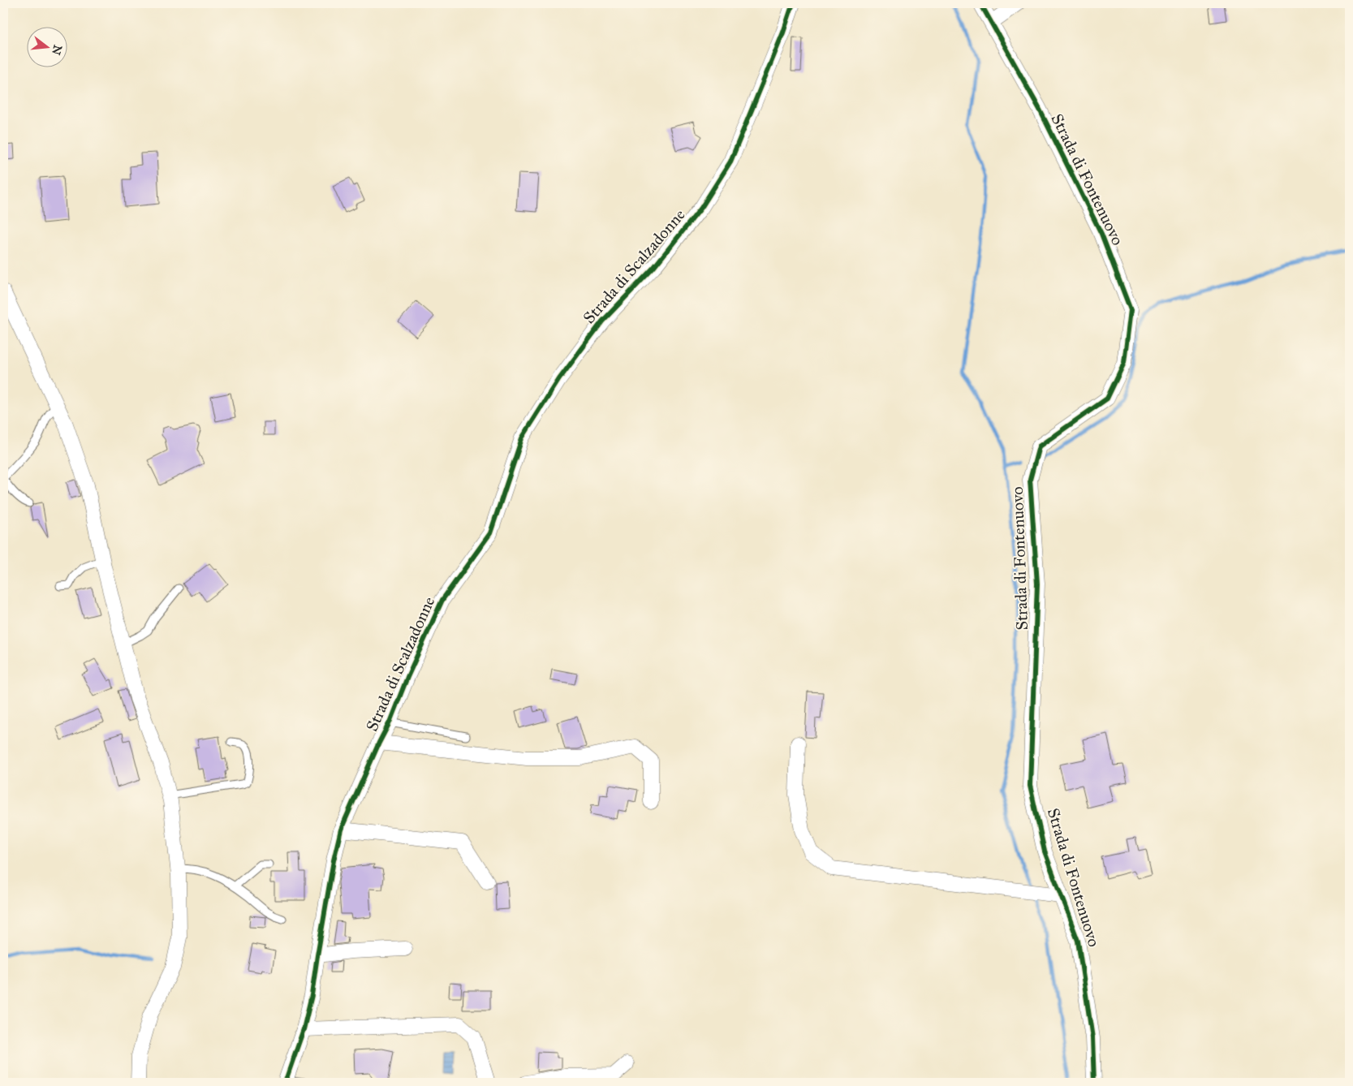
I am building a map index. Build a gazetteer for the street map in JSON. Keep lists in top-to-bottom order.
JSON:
{
  "streets": {
    "street": ["Strada di Fontenuovo", "Strada di Scalzadonne"]
  },
  "north": "right"
}
